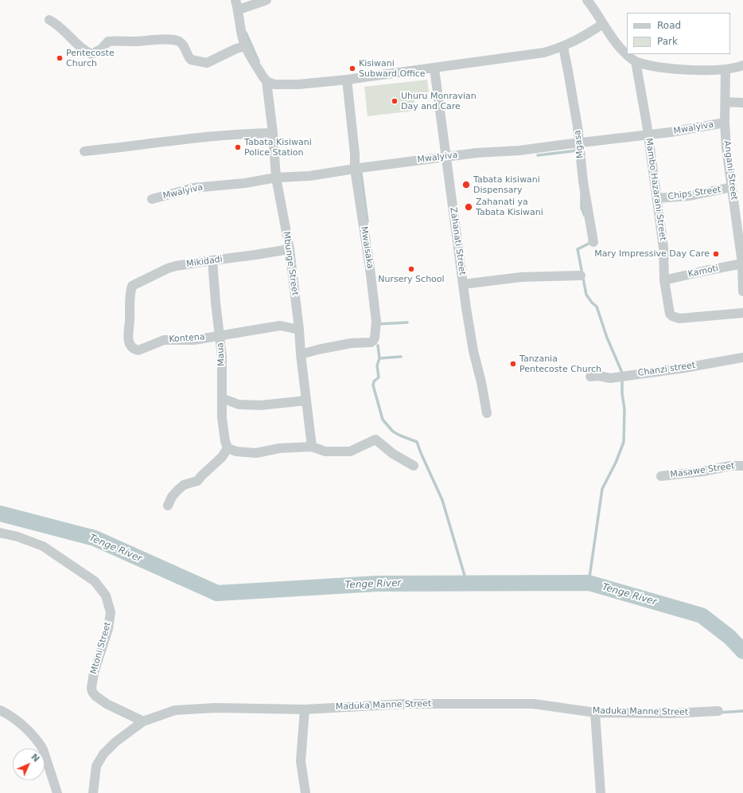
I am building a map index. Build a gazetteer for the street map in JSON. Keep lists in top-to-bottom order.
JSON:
{
  "streets": {
    "street": [
      "Mwalyiva",
      "Mgasa",
      "Angani Street",
      "Mambo Hazarani Street",
      "Chips Street",
      "Zahanati Street",
      "Mwaisaka",
      "Mikidadi",
      "Mbunge Street",
      "Kamoti",
      "Kontena",
      "Maua",
      "Chanzi street",
      "Masawe Street",
      "Mtoni Street",
      "Maduka Manne Street"
    ]
  },
  "crossings": [
    ["Mwalyiva", "Mgasa"],
    ["Mwalyiva", "Angani Street"],
    ["Mwalyiva", "Mambo Hazarani Street"],
    ["Mwalyiva", "Zahanati Street"],
    ["Mwalyiva", "Mwaisaka"],
    ["Mwalyiva", "Mbunge Street"],
    ["Angani Street", "Chips Street"],
    ["Angani Street", "Kamoti"],
    ["Mambo Hazarani Street", "Chips Street"],
    ["Mambo Hazarani Street", "Kamoti"],
    ["Mwaisaka", "Mbunge Street"],
    ["Mikidadi", "Mbunge Street"],
    ["Mikidadi", "Kontena"],
    ["Mikidadi", "Maua"],
    ["Mbunge Street", "Kontena"],
    ["Kontena", "Maua"],
    ["Mtoni Street", "Maduka Manne Street"]
  ],
  "water": ["Tenge River"],
  "places": [
    "Pentecoste Church",
    "Kisiwani Subward Office",
    "Uhuru Monravian Day and Care",
    "Tabata Kisiwani Police Station",
    "Tabata kisiwani Dispensary",
    "Zahanati ya Tabata Kisiwani",
    "Mary Impressive Day Care",
    "Nursery School",
    "Tanzania Pentecoste Church"
  ],
  "legend": ["Road", "Park"],
  "north": "top right"
}
